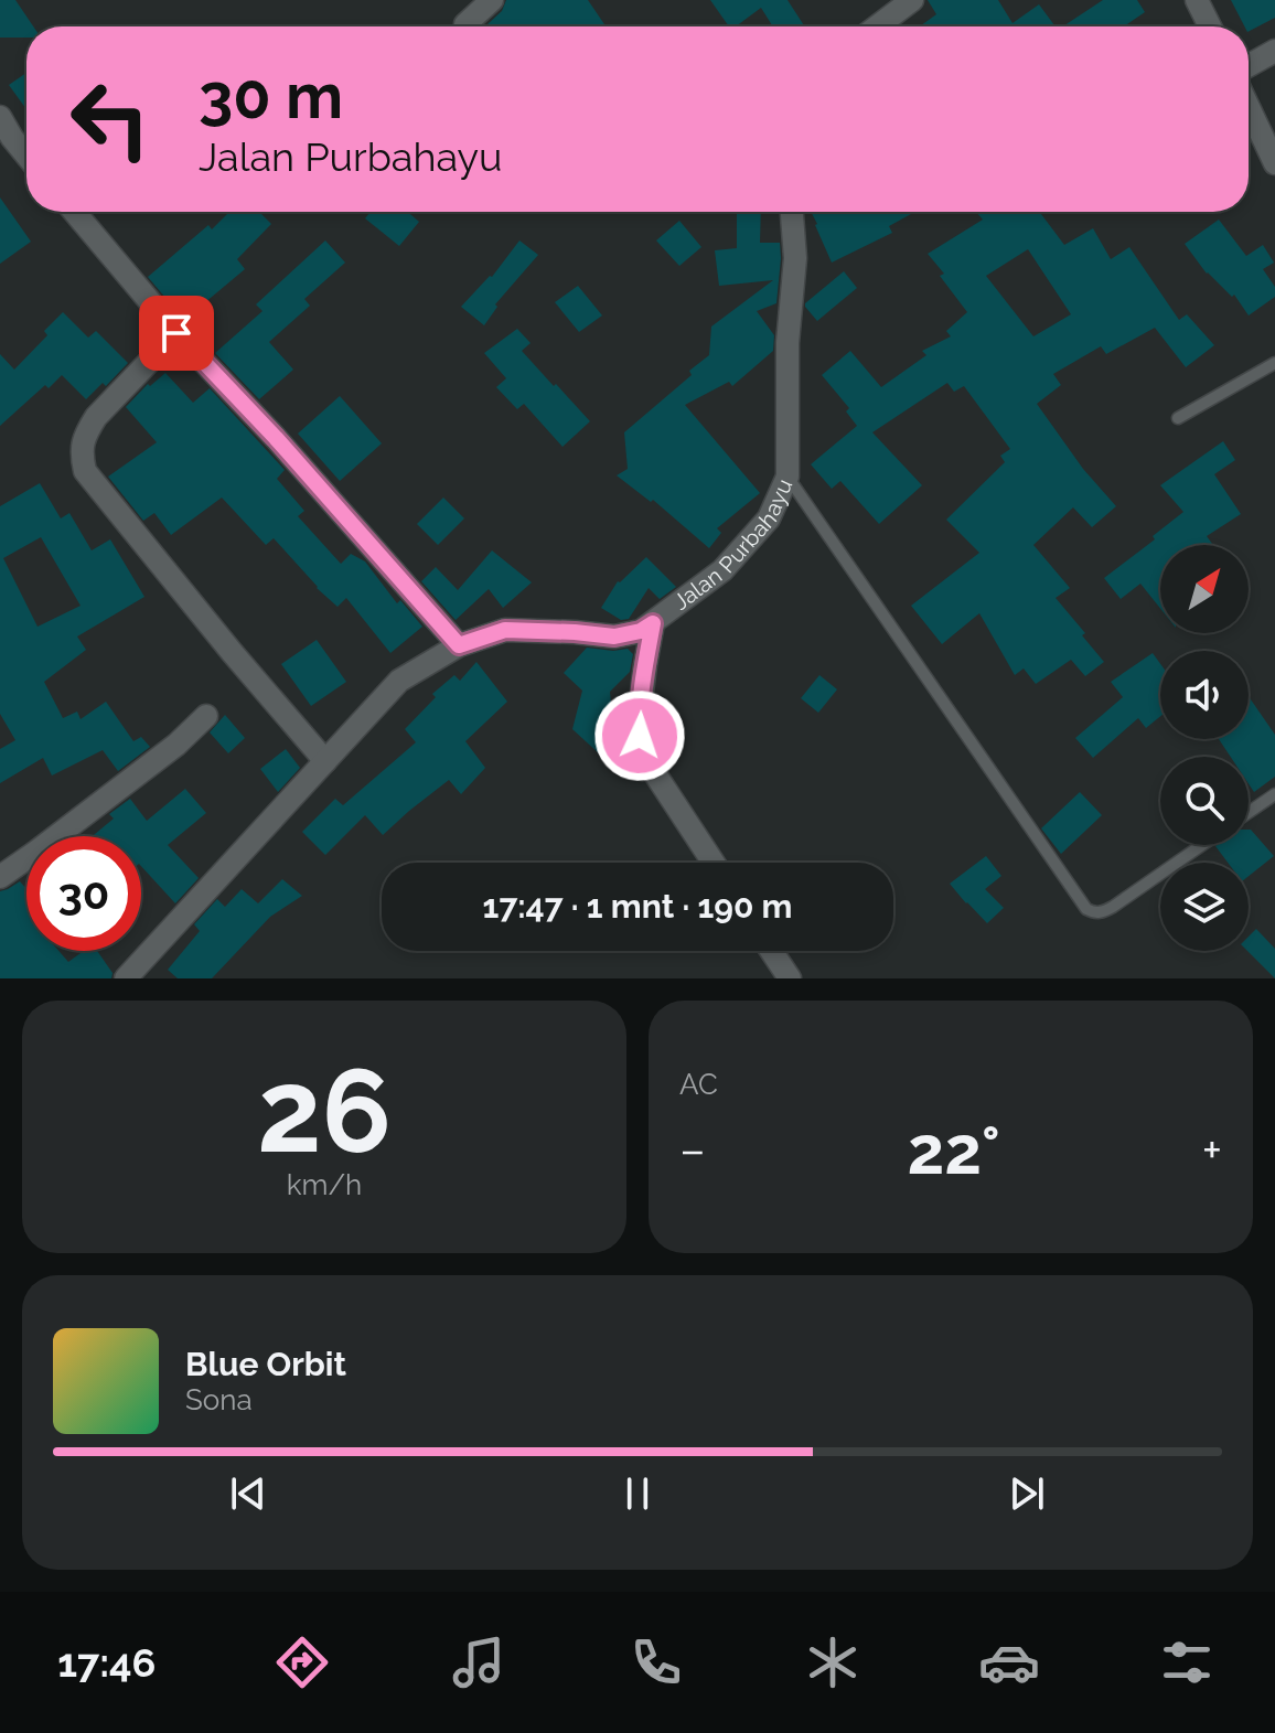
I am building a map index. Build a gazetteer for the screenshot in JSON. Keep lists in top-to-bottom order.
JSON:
{
  "streets": {
    "street": ["Jalan Purbahayu"]
  },
  "north": "top right",
  "page": {
    "turn": ["30 m", "Jalan Purbahayu"],
    "limit": "30",
    "trip": "17:47 · 1 mnt · 190 m",
    "tile": [
      ["26", "km/h"],
      "AC"
    ],
    "heat": ["−", "22°", "+"],
    "song": ["Blue Orbit", "Sona"],
    "tabs": "17:46"
  }
}
